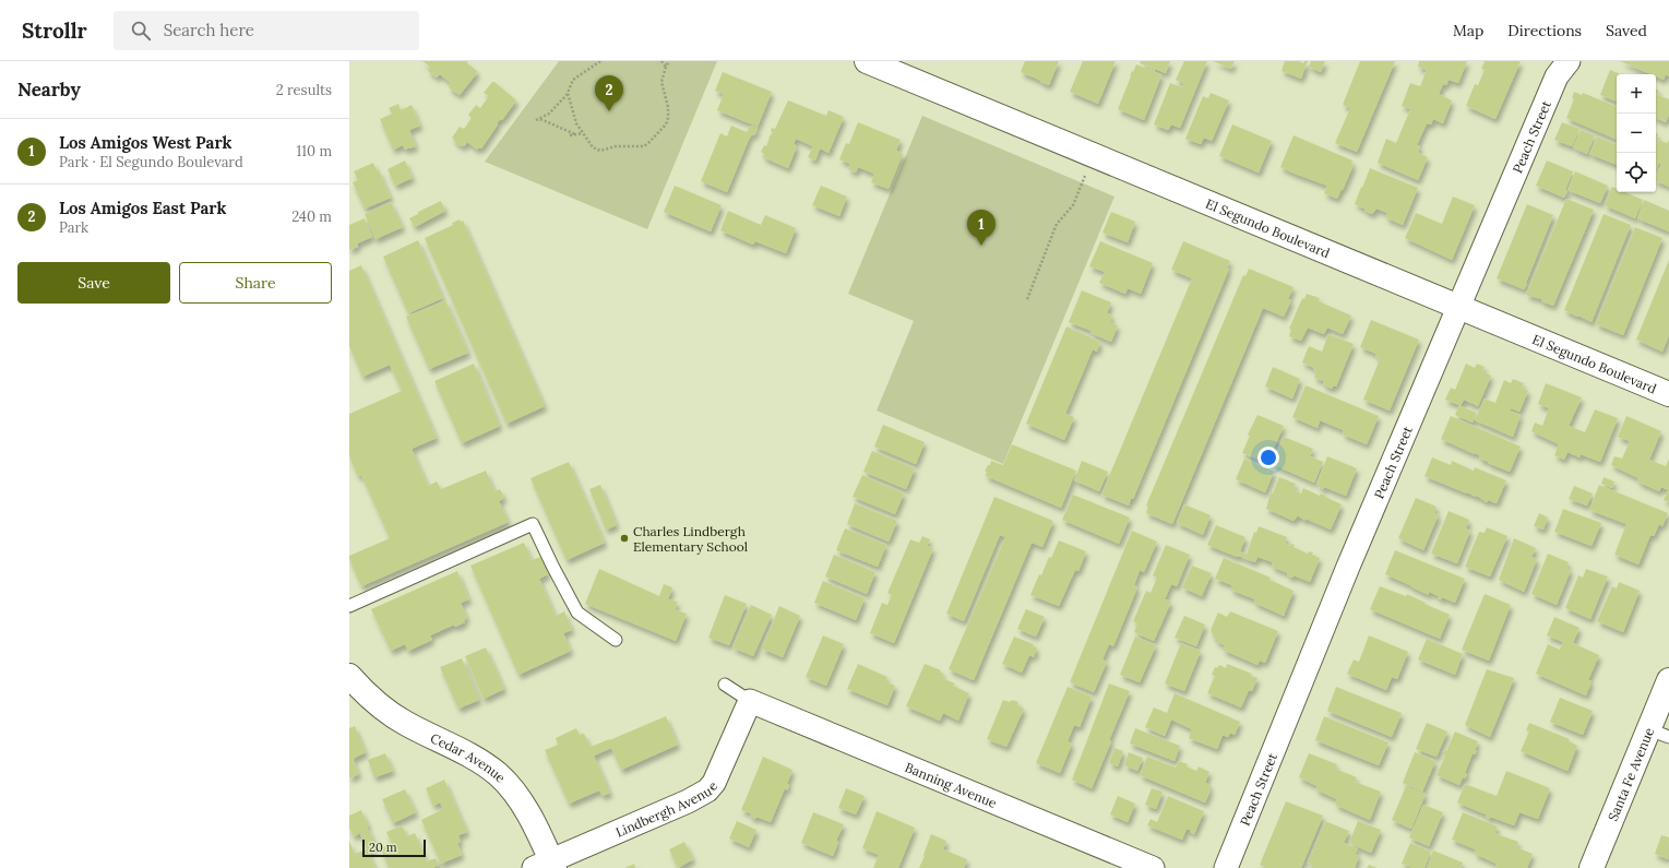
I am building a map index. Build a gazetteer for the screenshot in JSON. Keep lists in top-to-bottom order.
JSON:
{
  "streets": {
    "street": [
      "Peach Street",
      "El Segundo Boulevard",
      "Cedar Avenue",
      "Santa Fe Avenue",
      "Banning Avenue",
      "Lindbergh Avenue"
    ]
  },
  "crossings": [
    ["Peach Street", "El Segundo Boulevard"],
    ["Cedar Avenue", "Lindbergh Avenue"],
    ["Banning Avenue", "Lindbergh Avenue"]
  ],
  "places": ["Charles Lindbergh Elementary School"],
  "scale_bar": "20 m",
  "page": {
    "header": "Strollr",
    "search": "Search here",
    "nav": ["Map", "Directions", "Saved"],
    "heading": ["Nearby", "2 results"],
    "map_buttons": ["+", "−"],
    "pins": ["2", "1"],
    "list": [
      {
        "mark": "1",
        "name": "Los Amigos West Park",
        "note": "Park · El Segundo Boulevard",
        "value": "110 m"
      },
      {
        "mark": "2",
        "name": "Los Amigos East Park",
        "note": "Park",
        "value": "240 m"
      }
    ],
    "buttons": ["Save", "Share"],
    "scale": "20 m"
  }
}
